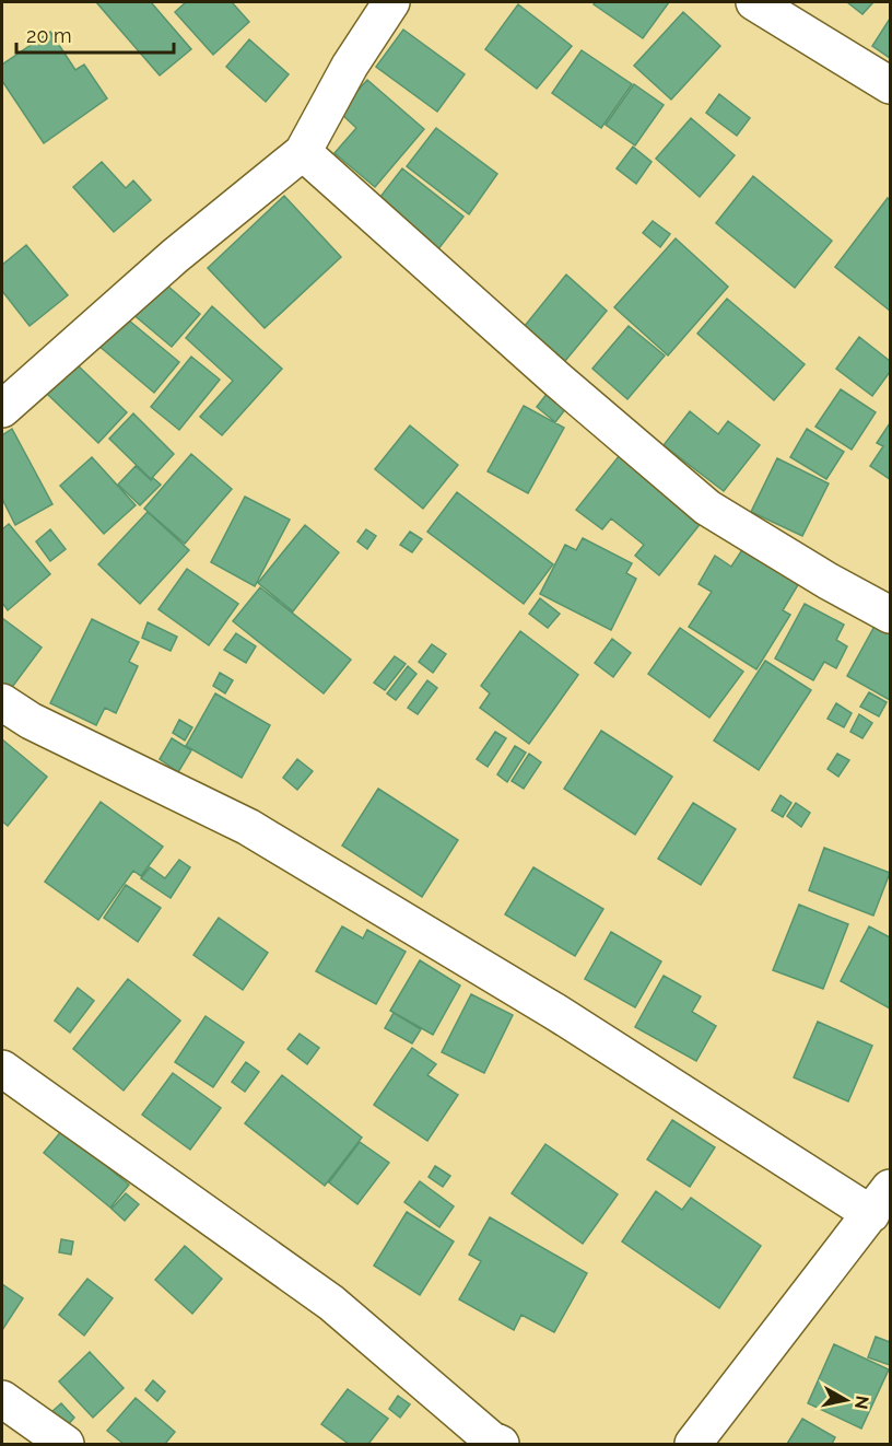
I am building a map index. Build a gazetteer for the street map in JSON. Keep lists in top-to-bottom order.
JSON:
{
  "scale_bar": "20 m",
  "north": "right"
}
